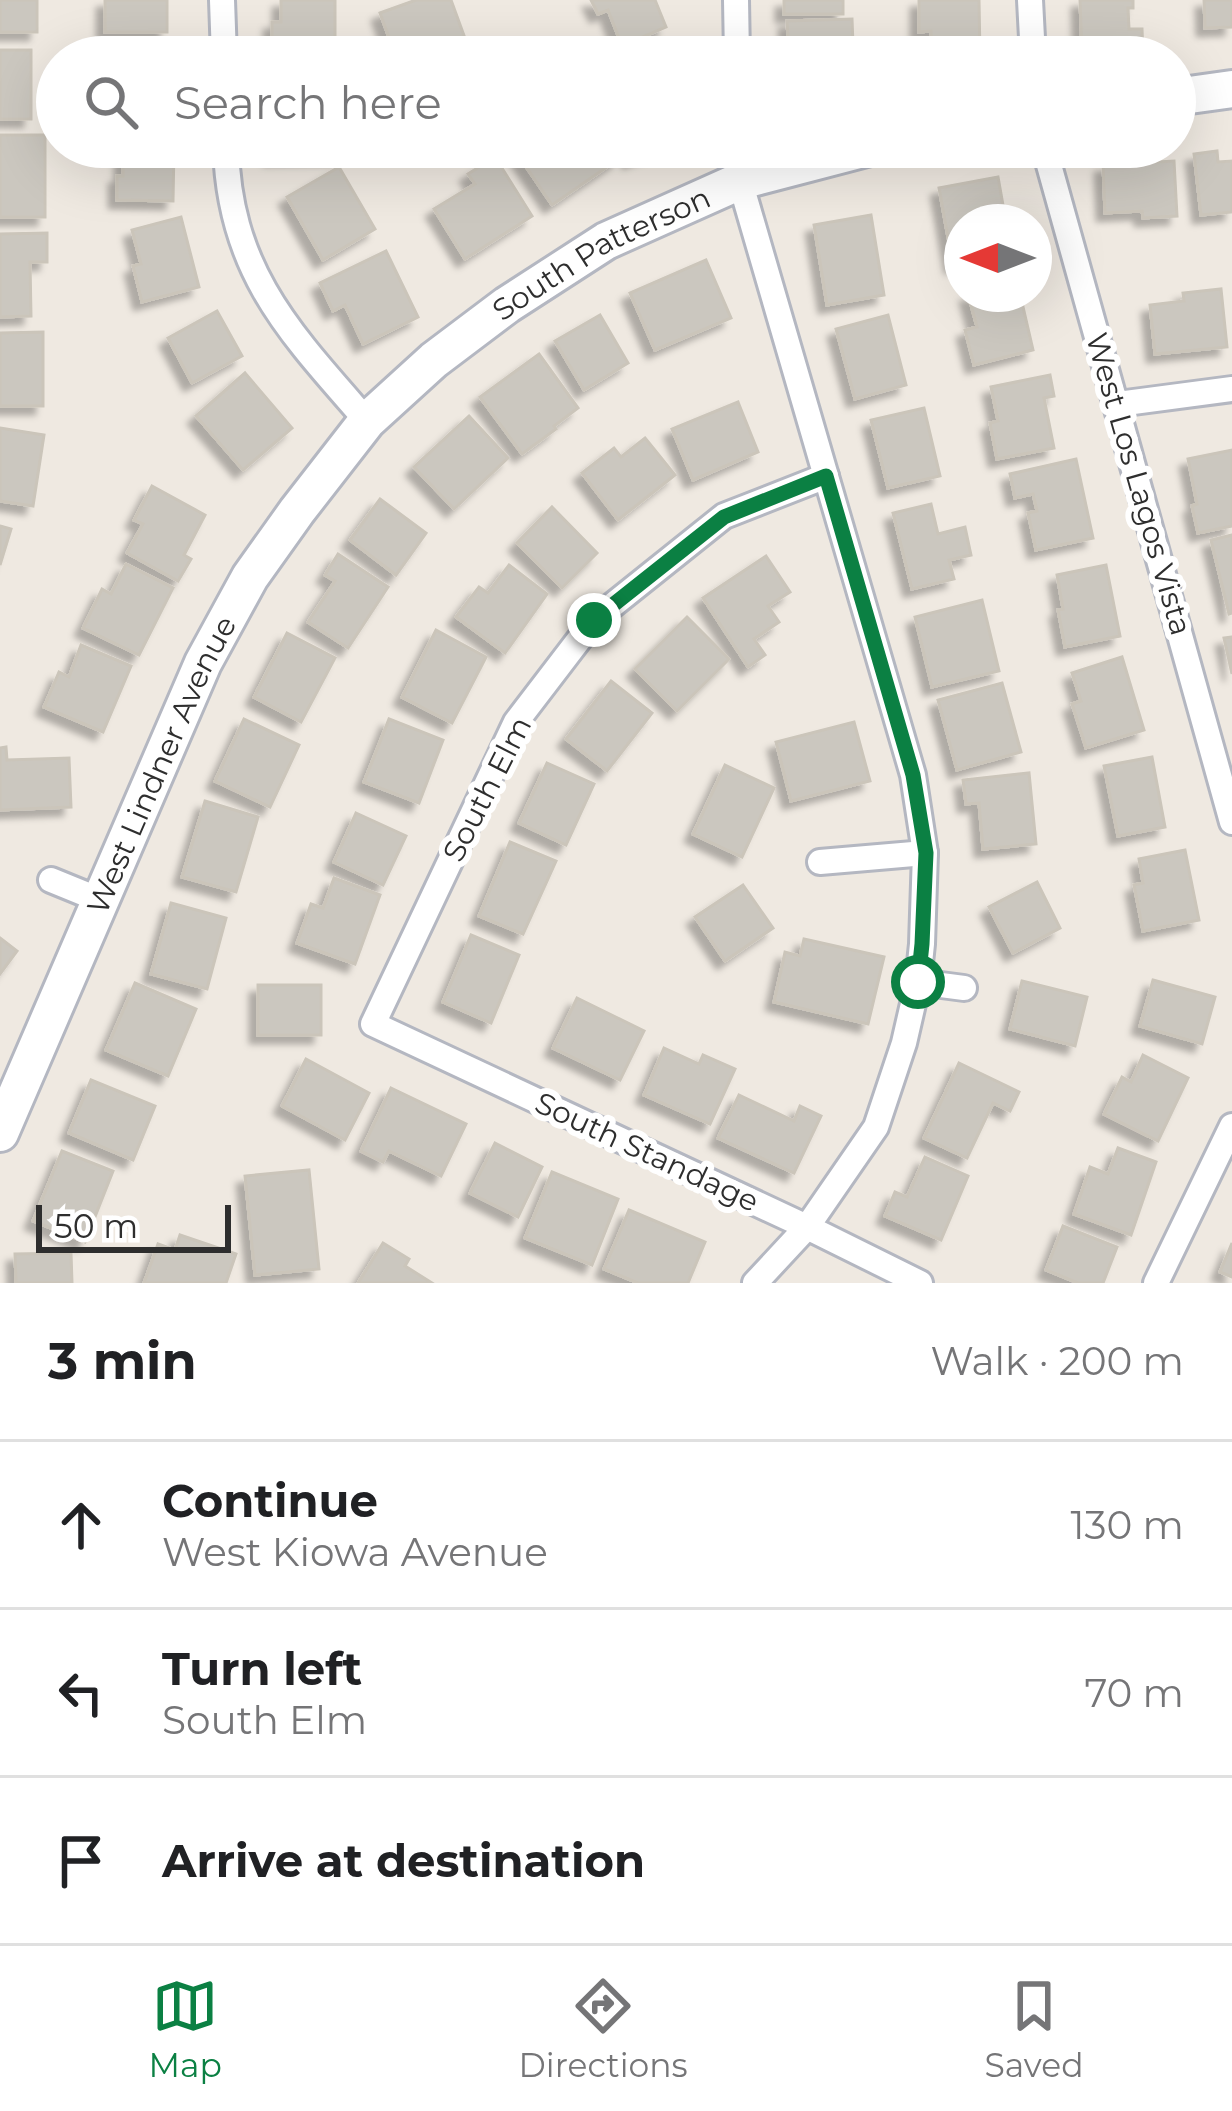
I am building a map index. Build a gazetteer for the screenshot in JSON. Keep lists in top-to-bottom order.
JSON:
{
  "streets": {
    "street": [
      "South Patterson",
      "West Los Lagos Vista",
      "West Lindner Avenue",
      "South Elm",
      "South Standage"
    ]
  },
  "crossings": [
    ["South Patterson", "West Lindner Avenue"],
    ["South Elm", "South Standage"]
  ],
  "scale_bar": "50 m",
  "north": "left",
  "page": {
    "search": "Search here",
    "scale": "50 m",
    "heading": ["3 min", "Walk · 200 m"],
    "list": [
      ["Continue", "West Kiowa Avenue", "130 m"],
      ["Turn left", "South Elm", "70 m"],
      "Arrive at destination"
    ],
    "nav": ["Map", "Directions", "Saved"]
  }
}
